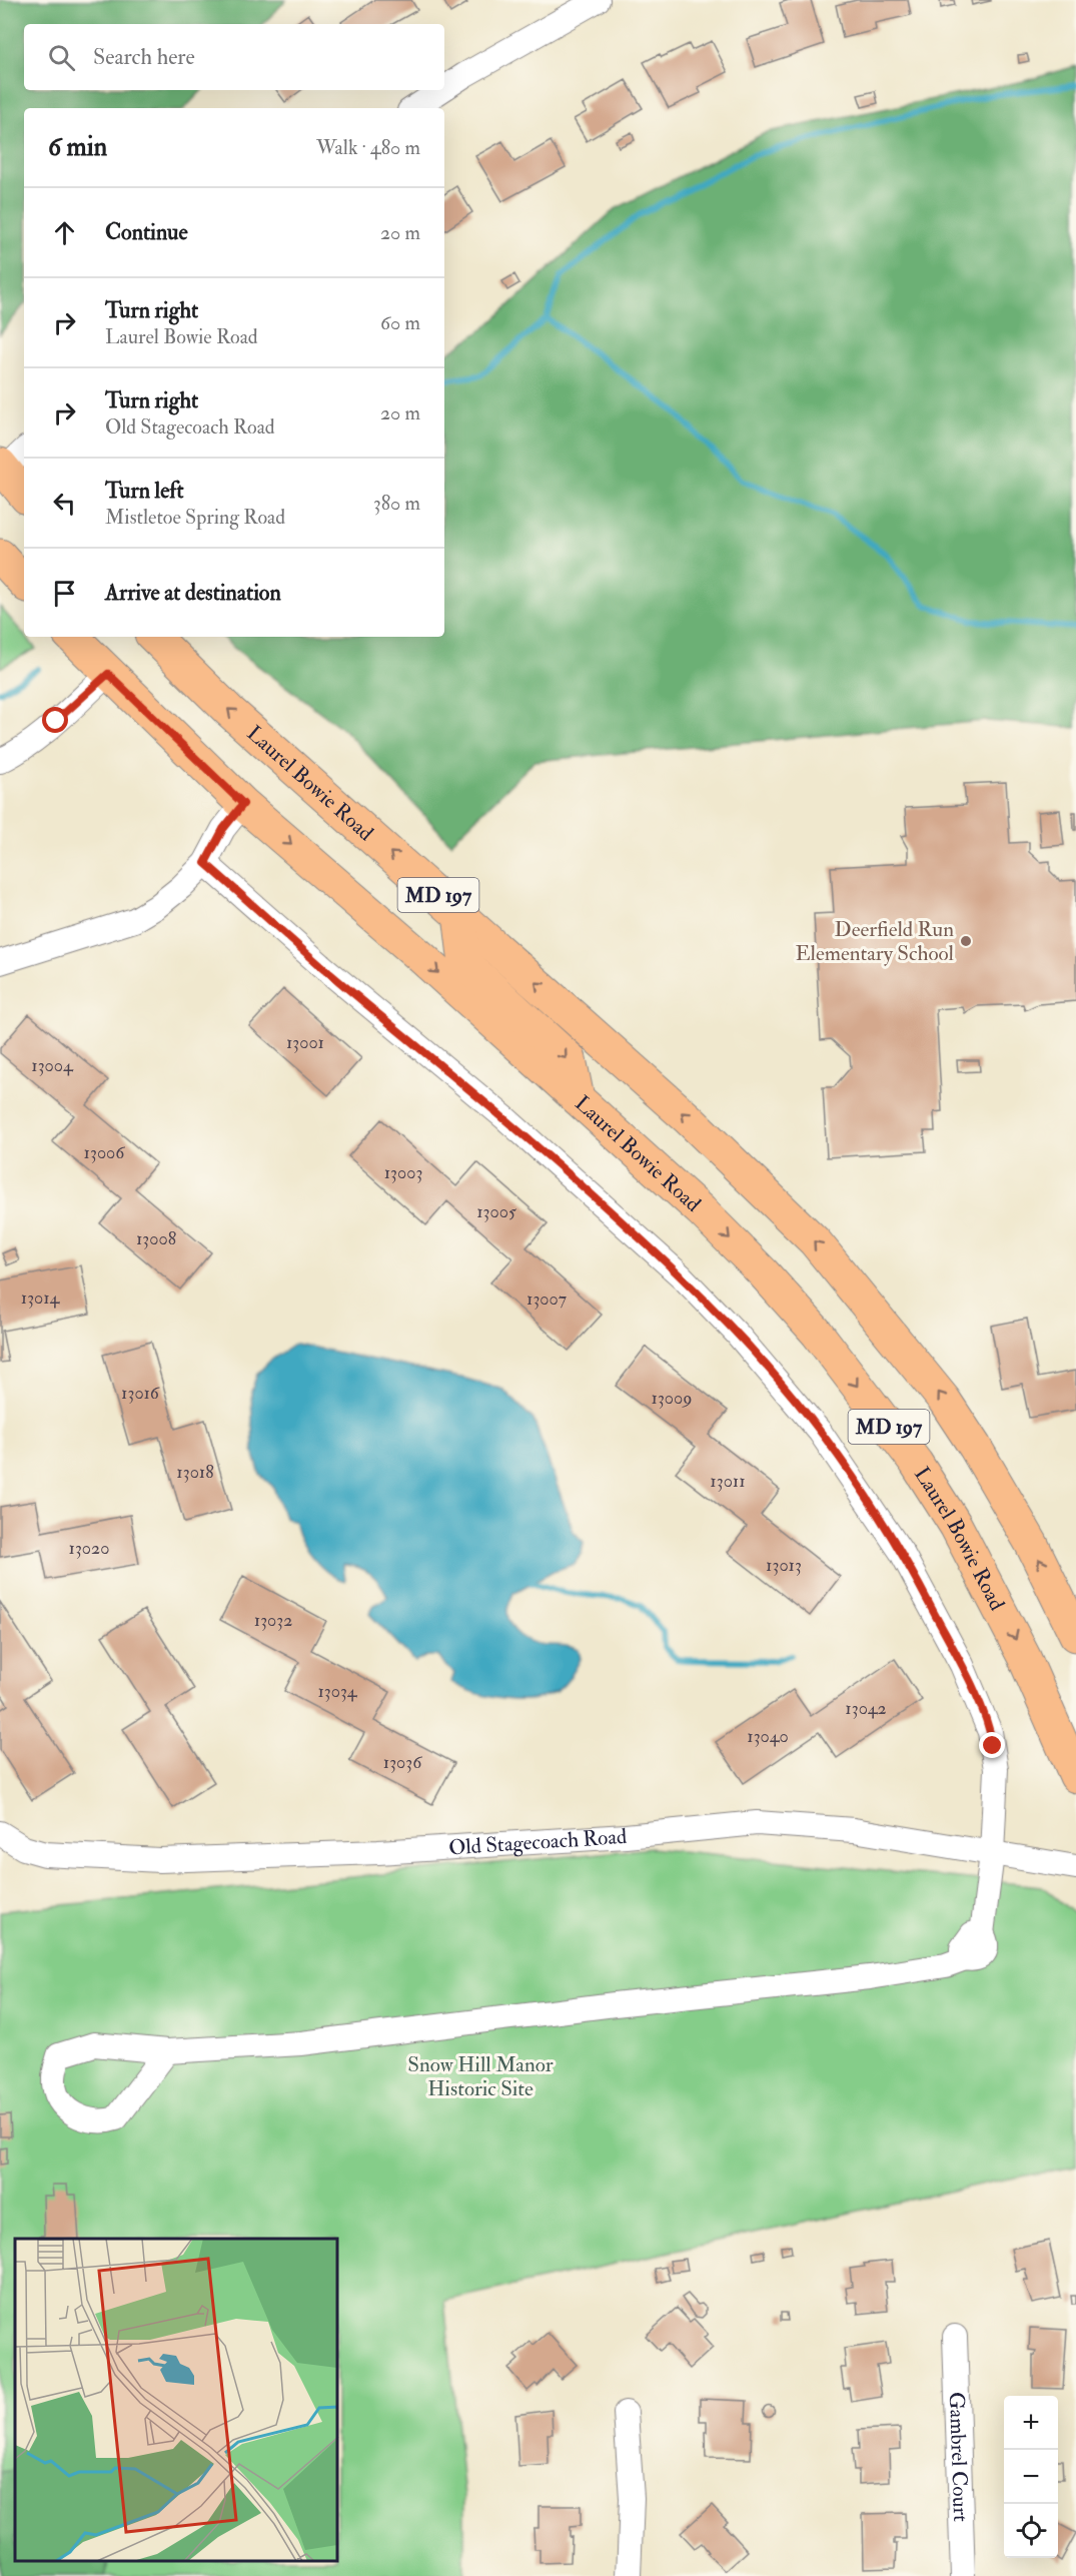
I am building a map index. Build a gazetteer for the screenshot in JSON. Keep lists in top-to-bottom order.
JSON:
{
  "streets": {
    "main road": ["Laurel Bowie Road", "MD 197"],
    "street": ["Old Stagecoach Road", "Gambrel Court"]
  },
  "parks": ["Snow Hill Manor Historic Site"],
  "places": ["Deerfield Run Elementary School"],
  "house_numbers": [
    "13001",
    "13004",
    "13006",
    "13003",
    "13005",
    "13008",
    "13014",
    "13007",
    "13016",
    "13009",
    "13018",
    "13011",
    "13020",
    "13013",
    "13032",
    "13034",
    "13042",
    "13040",
    "13036"
  ],
  "page": {
    "search": "Search here",
    "heading": ["6 min", "Walk · 480 m"],
    "list": [
      ["Continue", "20 m"],
      ["Turn right", "Laurel Bowie Road", "60 m"],
      ["Turn right", "Old Stagecoach Road", "20 m"],
      ["Turn left", "Mistletoe Spring Road", "380 m"],
      "Arrive at destination"
    ],
    "map_buttons": ["+", "−"]
  }
}
